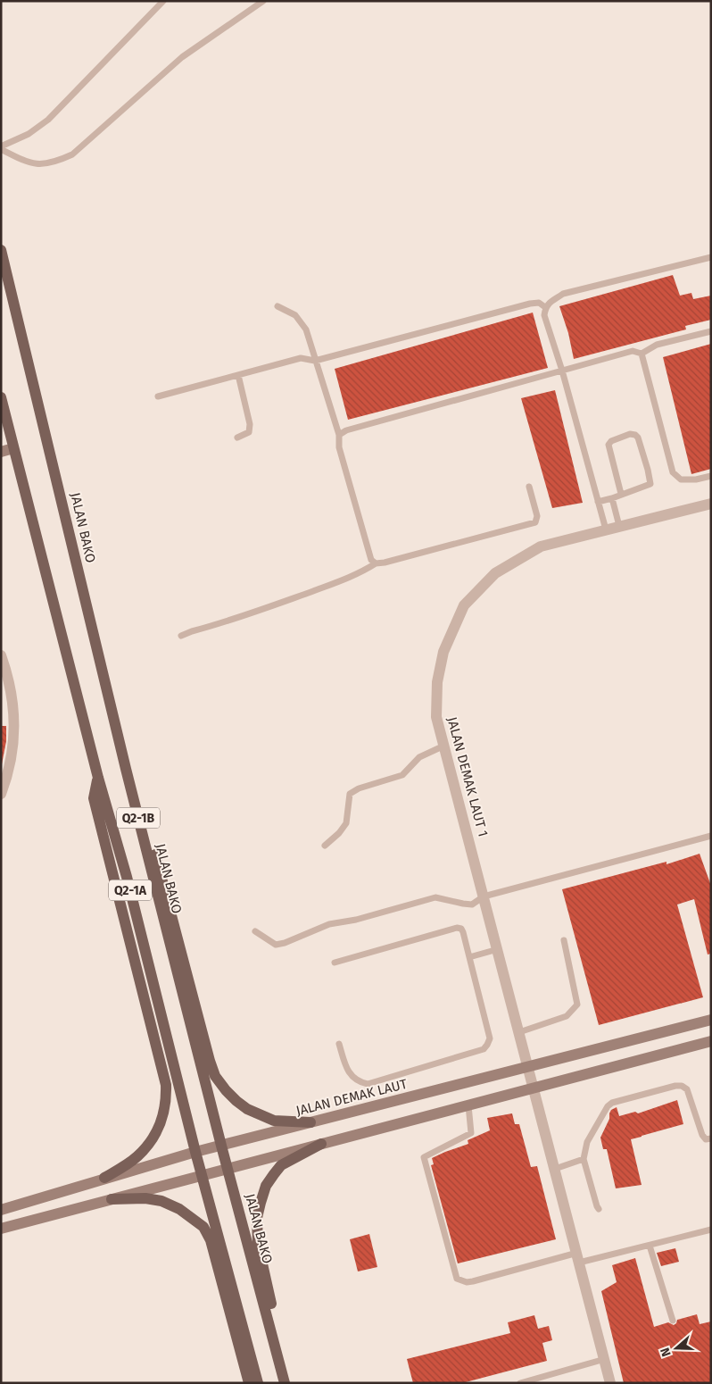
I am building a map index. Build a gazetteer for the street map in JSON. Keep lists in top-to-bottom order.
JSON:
{
  "streets": {
    "main road": [
      "JALAN BAKO",
      "Q2-1B",
      "Q2-1A",
      "JALAN DEMAK LAUT"
    ],
    "street": ["JALAN DEMAK LAUT 1"]
  },
  "crossings": [
    ["JALAN BAKO", "JALAN DEMAK LAUT"],
    ["JALAN DEMAK LAUT 1", "JALAN DEMAK LAUT"],
    ["Q2-1A", "JALAN DEMAK LAUT"]
  ],
  "north": "left"
}
